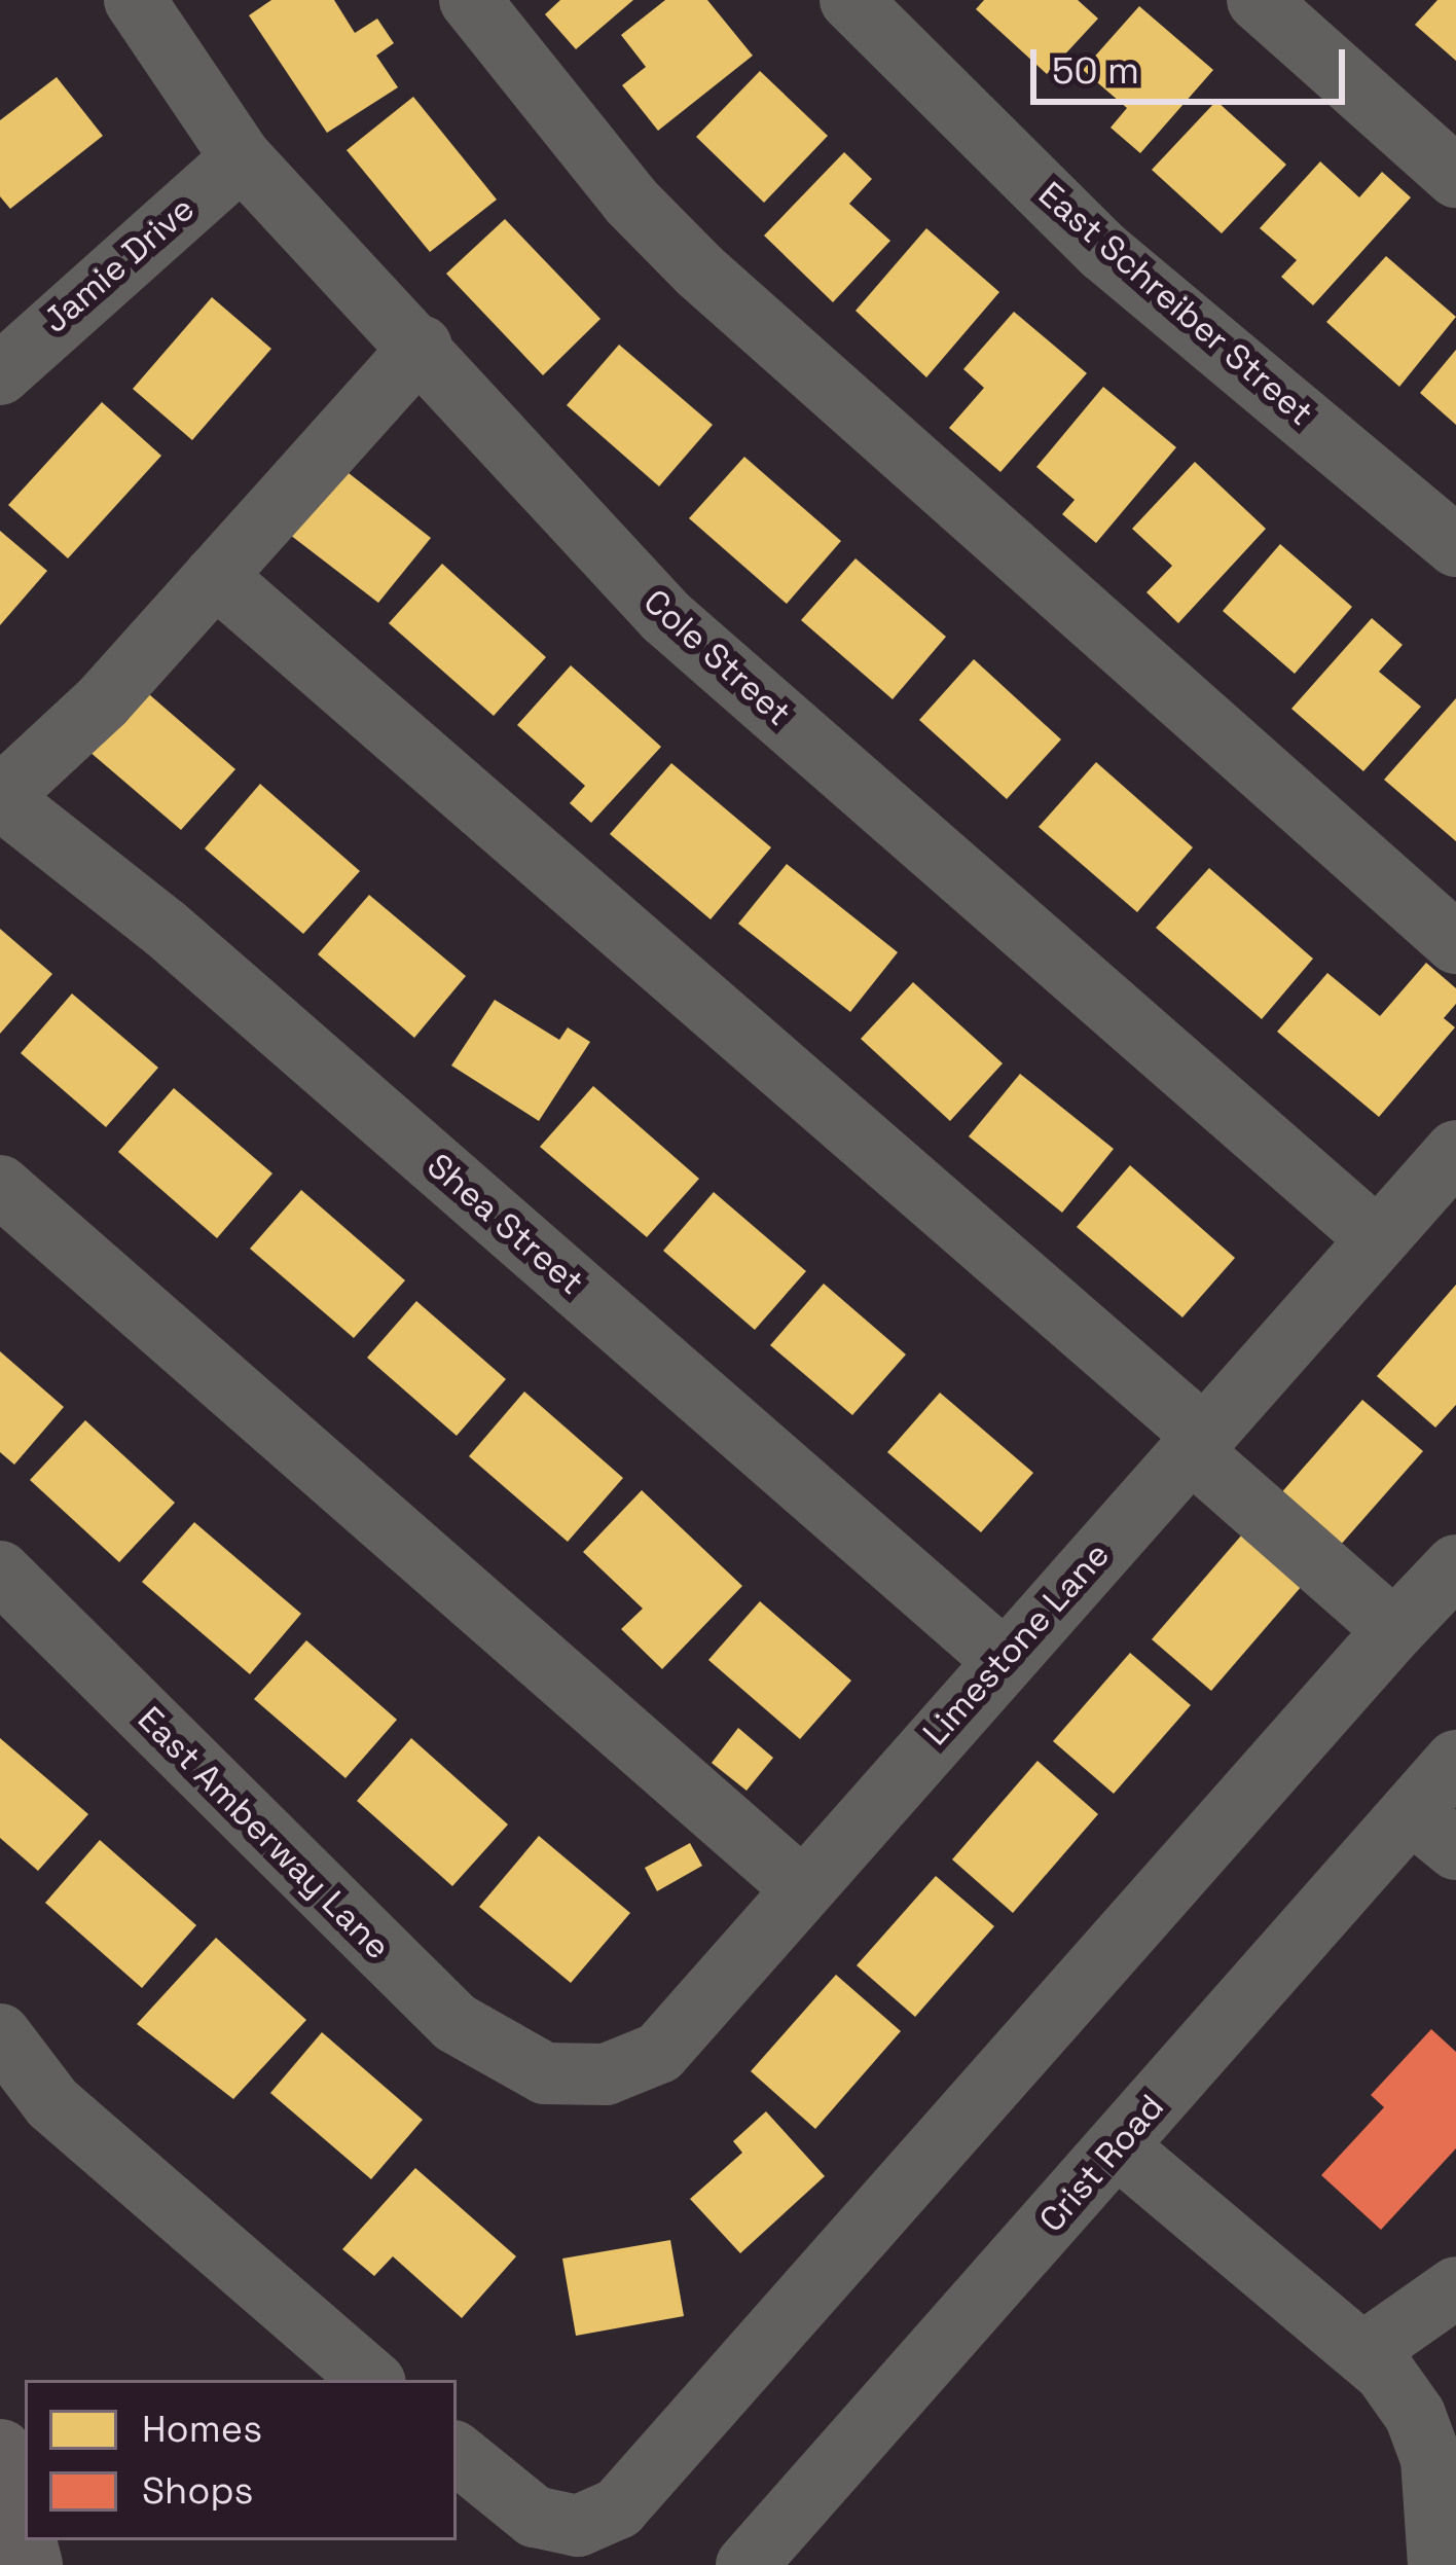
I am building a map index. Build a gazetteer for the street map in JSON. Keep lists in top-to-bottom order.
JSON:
{
  "streets": {
    "street": [
      "Jamie Drive",
      "East Schreiber Street",
      "Cole Street",
      "Shea Street",
      "Limestone Lane",
      "East Amberway Lane",
      "Crist Road"
    ]
  },
  "crossings": [
    ["Jamie Drive", "Cole Street"],
    ["Cole Street", "Limestone Lane"],
    ["Shea Street", "Limestone Lane"],
    ["Limestone Lane", "East Amberway Lane"]
  ],
  "legend": ["Homes", "Shops"],
  "scale_bar": "50 m"
}
